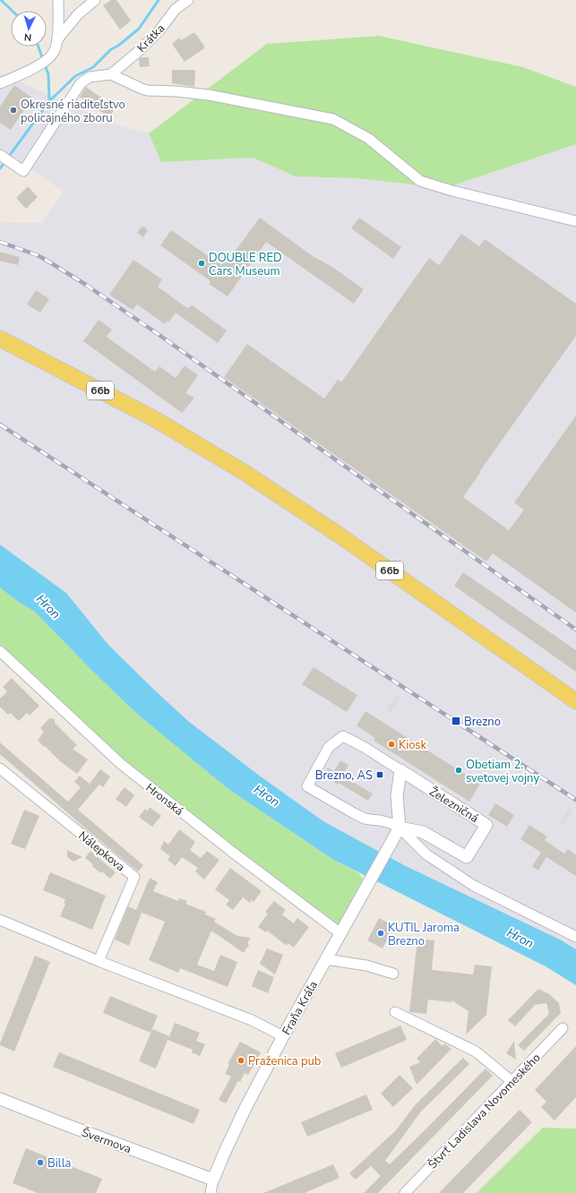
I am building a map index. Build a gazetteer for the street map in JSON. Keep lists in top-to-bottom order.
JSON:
{
  "streets": {
    "main road": ["66b"],
    "street": [
      "Krátka",
      "Hronská",
      "Železničná",
      "Nálepkova",
      "Fraňa Kráľa",
      "Štvrť Ladislava Novomeského",
      "Švermova"
    ]
  },
  "crossings": [
    ["Hronská", "Fraňa Kráľa"],
    ["Železničná", "Fraňa Kráľa"],
    ["Fraňa Kráľa", "Švermova"]
  ],
  "water": ["Hron"],
  "places": {
    "other": [
      "Okresné riaditeľstvo policajného zboru",
      "DOUBLE RED Cars Museum",
      "Kiosk",
      "Obetiam 2. svetovej vojny",
      "KUTIL Jaroma Brezno",
      "Praženica pub",
      "Billa"
    ],
    "transit": ["Brezno", "Brezno, AS"]
  },
  "north": "bottom"
}
